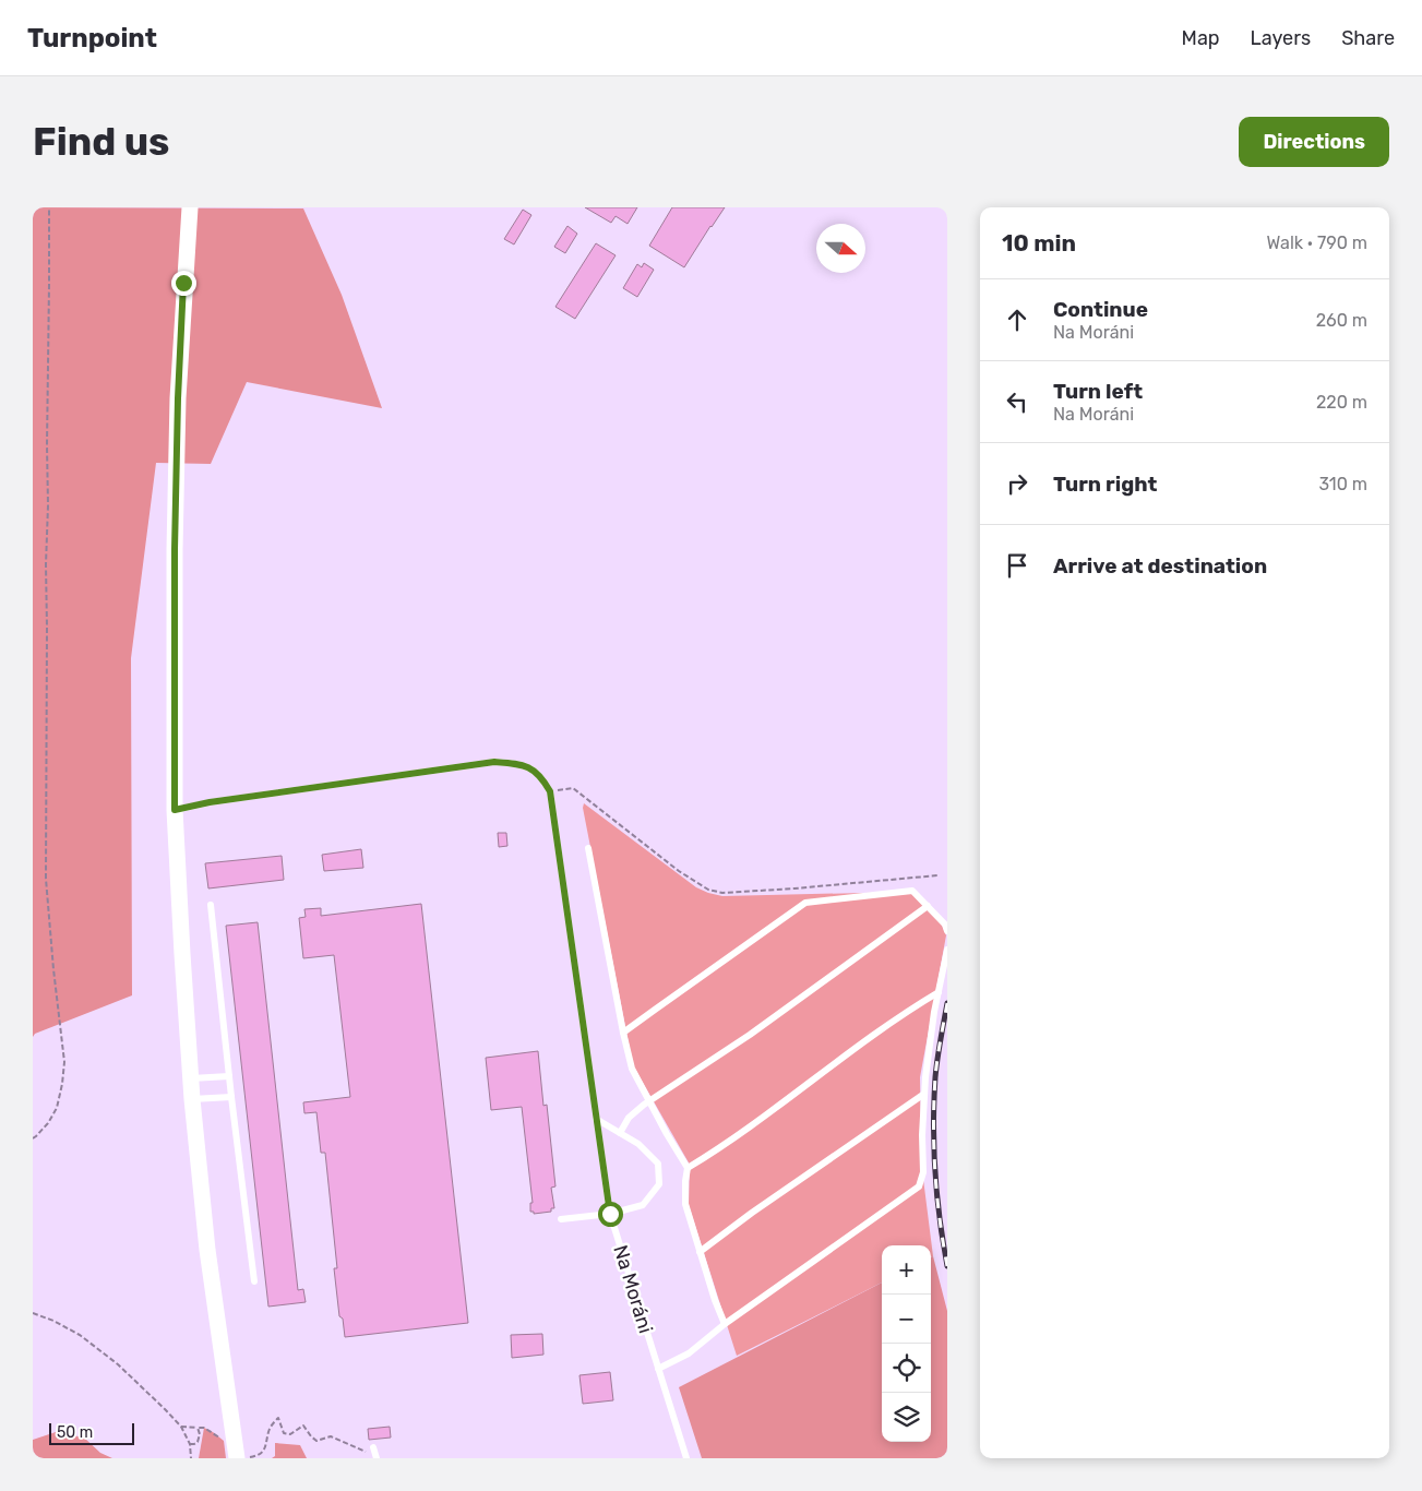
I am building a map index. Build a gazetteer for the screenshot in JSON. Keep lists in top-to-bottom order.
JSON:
{
  "streets": {
    "lane": ["Na Moráni"]
  },
  "scale_bar": "50 m",
  "north": "right",
  "page": {
    "header": "Turnpoint",
    "nav": ["Map", "Layers", "Share"],
    "buttons": "Directions",
    "title": "Find us",
    "heading": ["10 min", "Walk · 790 m"],
    "list": [
      ["Continue", "Na Moráni", "260 m"],
      ["Turn left", "Na Moráni", "220 m"],
      ["Turn right", "310 m"],
      "Arrive at destination"
    ],
    "map_buttons": ["+", "−"],
    "scale": "50 m"
  }
}
